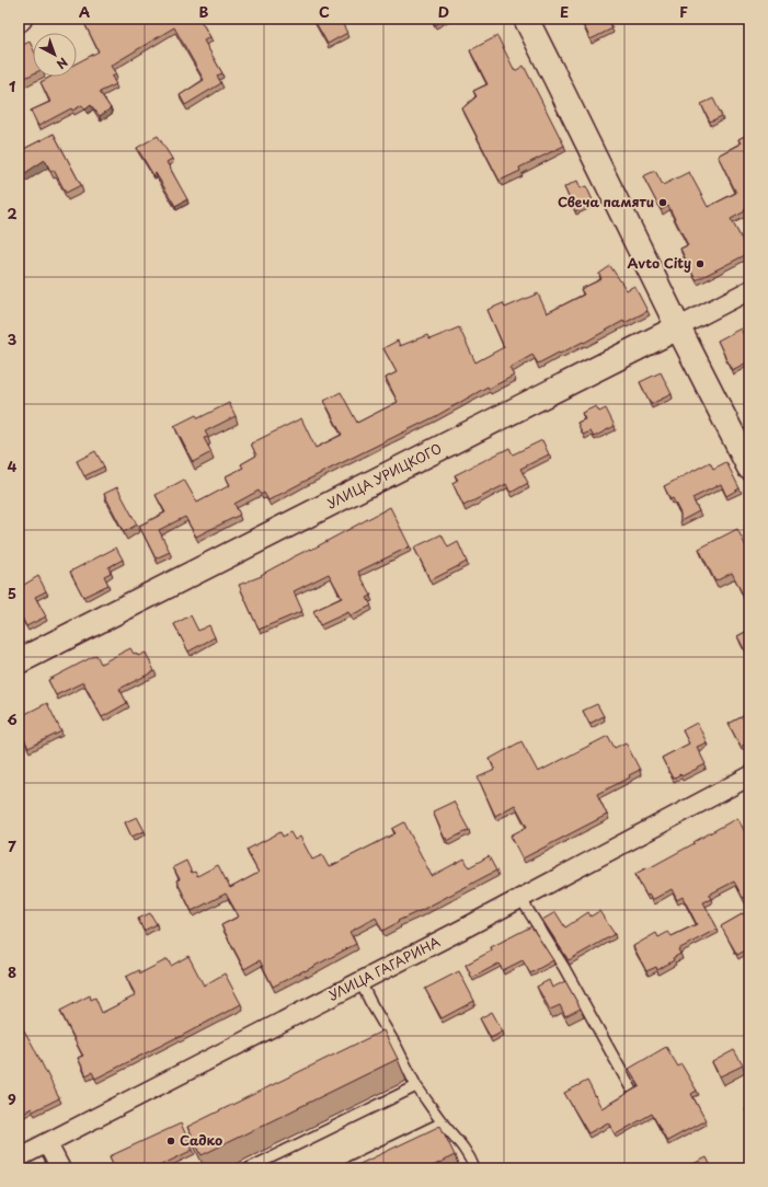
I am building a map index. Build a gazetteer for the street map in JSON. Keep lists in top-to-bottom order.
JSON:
{
  "streets": {
    "street": ["УЛИЦА УРИЦКОГО", "УЛИЦА ГАГАРИНА"]
  },
  "places": ["Свеча памяти", "Avto City", "Садко"],
  "north": "bottom right",
  "grid": {
    "columns": [
      "A",
      "B",
      "C",
      "D",
      "E",
      "F"
    ],
    "rows": [
      "1",
      "2",
      "3",
      "4",
      "5",
      "6",
      "7",
      "8",
      "9"
    ]
  }
}
